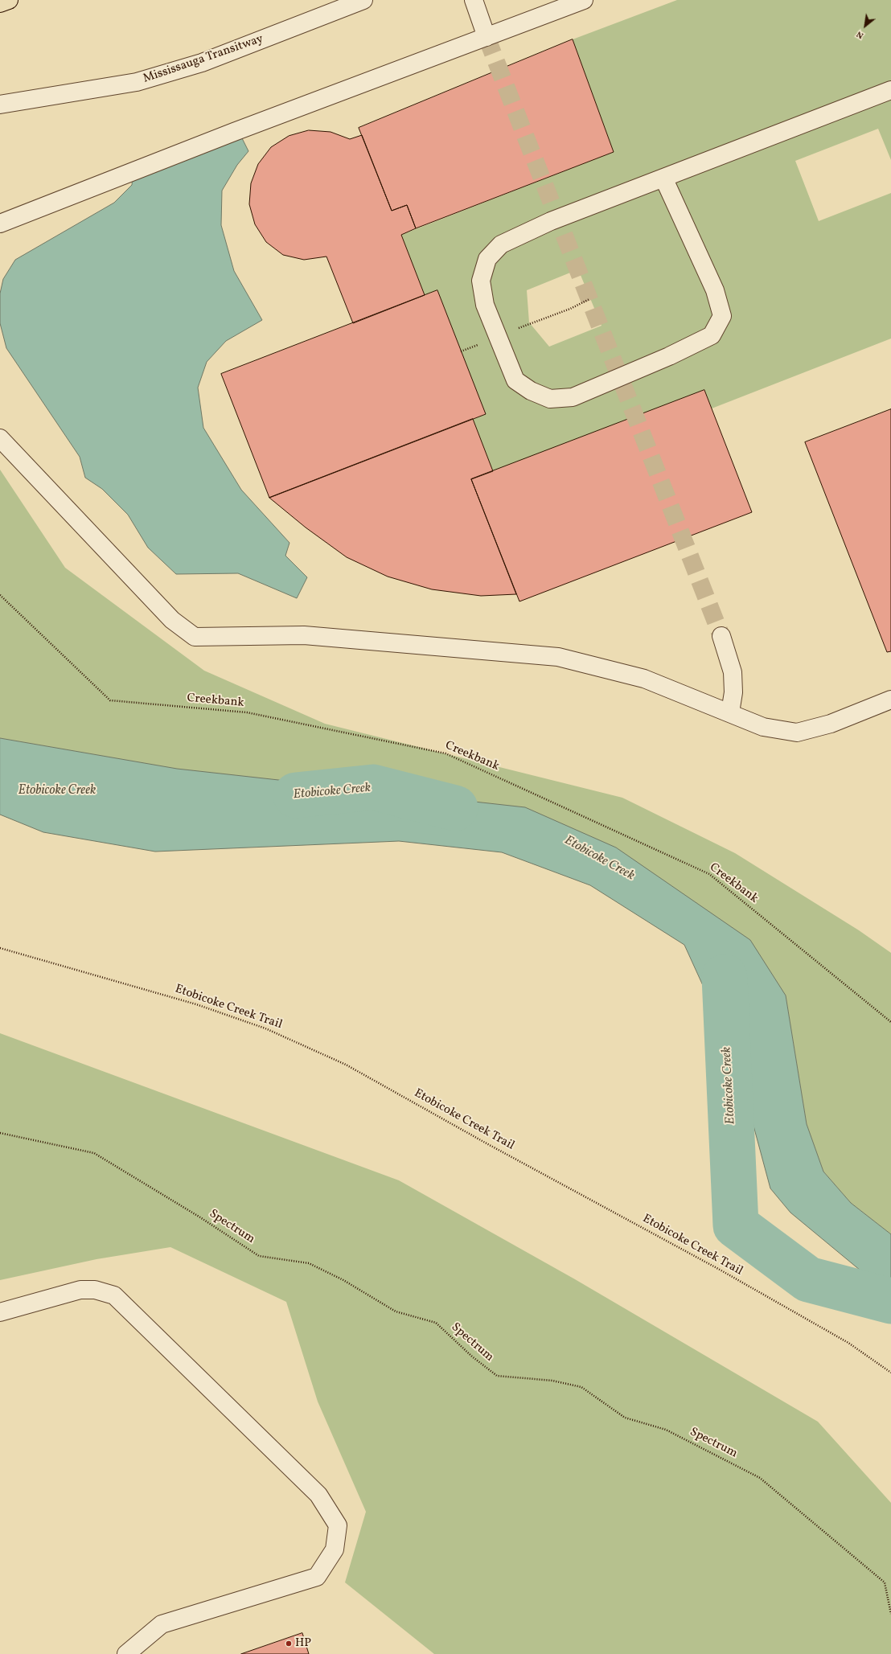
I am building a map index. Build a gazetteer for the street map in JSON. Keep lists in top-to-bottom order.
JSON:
{
  "streets": {
    "lane": ["Mississauga Transitway"],
    "path": ["Creekbank", "Etobicoke Creek Trail", "Spectrum"]
  },
  "water": ["Etobicoke Creek"],
  "places": ["HP"],
  "north": "bottom left"
}
